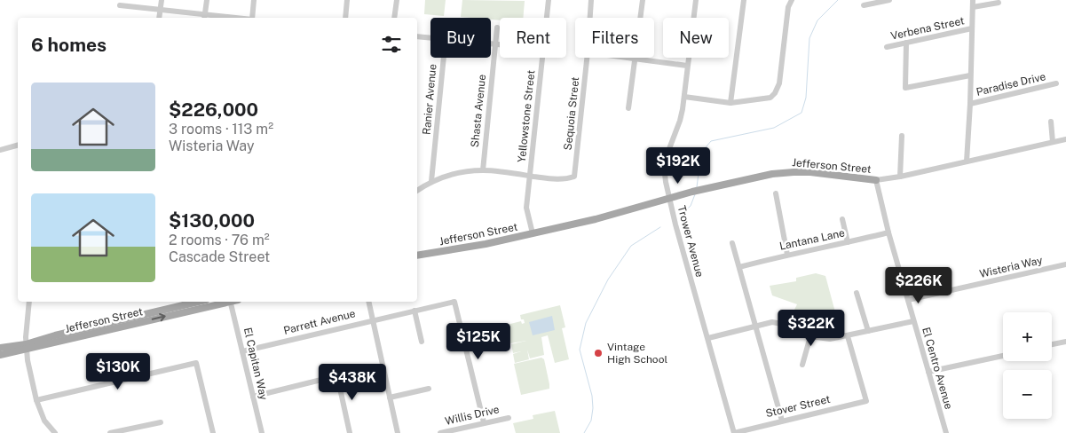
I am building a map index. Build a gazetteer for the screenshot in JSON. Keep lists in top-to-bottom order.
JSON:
{
  "streets": {
    "main road": ["Jefferson Street"],
    "street": [
      "Verbena Street",
      "Paradise Drive",
      "Ranier Avenue",
      "Shasta Avenue",
      "Sequoia Street",
      "Yellowstone Street",
      "Lantana Lane",
      "Trower Avenue",
      "Wisteria Way",
      "Parrett Avenue",
      "El Capitan Way",
      "El Centro Avenue",
      "Stover Street",
      "Willis Drive"
    ]
  },
  "crossings": [
    ["Sequoia Street", "Yellowstone Street"],
    ["Yellowstone Street", "Jefferson Street"],
    ["Jefferson Street", "Trower Avenue"],
    ["Jefferson Street", "El Centro Avenue"],
    ["Lantana Lane", "El Centro Avenue"],
    ["Trower Avenue", "Stover Street"],
    ["Wisteria Way", "El Centro Avenue"],
    ["Parrett Avenue", "El Capitan Way"],
    ["Parrett Avenue", "Willis Drive"]
  ],
  "places": ["Vintage High School"],
  "page": {
    "chip": [
      "Buy",
      "Rent",
      "Filters",
      "New"
    ],
    "heading": "6 homes",
    "list": [
      {
        "name": "$226,000",
        "note": "3 rooms · 113 m² · Wisteria Way"
      },
      {
        "name": "$130,000",
        "note": "2 rooms · 76 m² · Cascade Street"
      }
    ],
    "price": [
      "$192K",
      "$226K",
      "$322K",
      "$125K",
      "$130K",
      "$438K"
    ],
    "map_buttons": ["+", "−"]
  }
}
